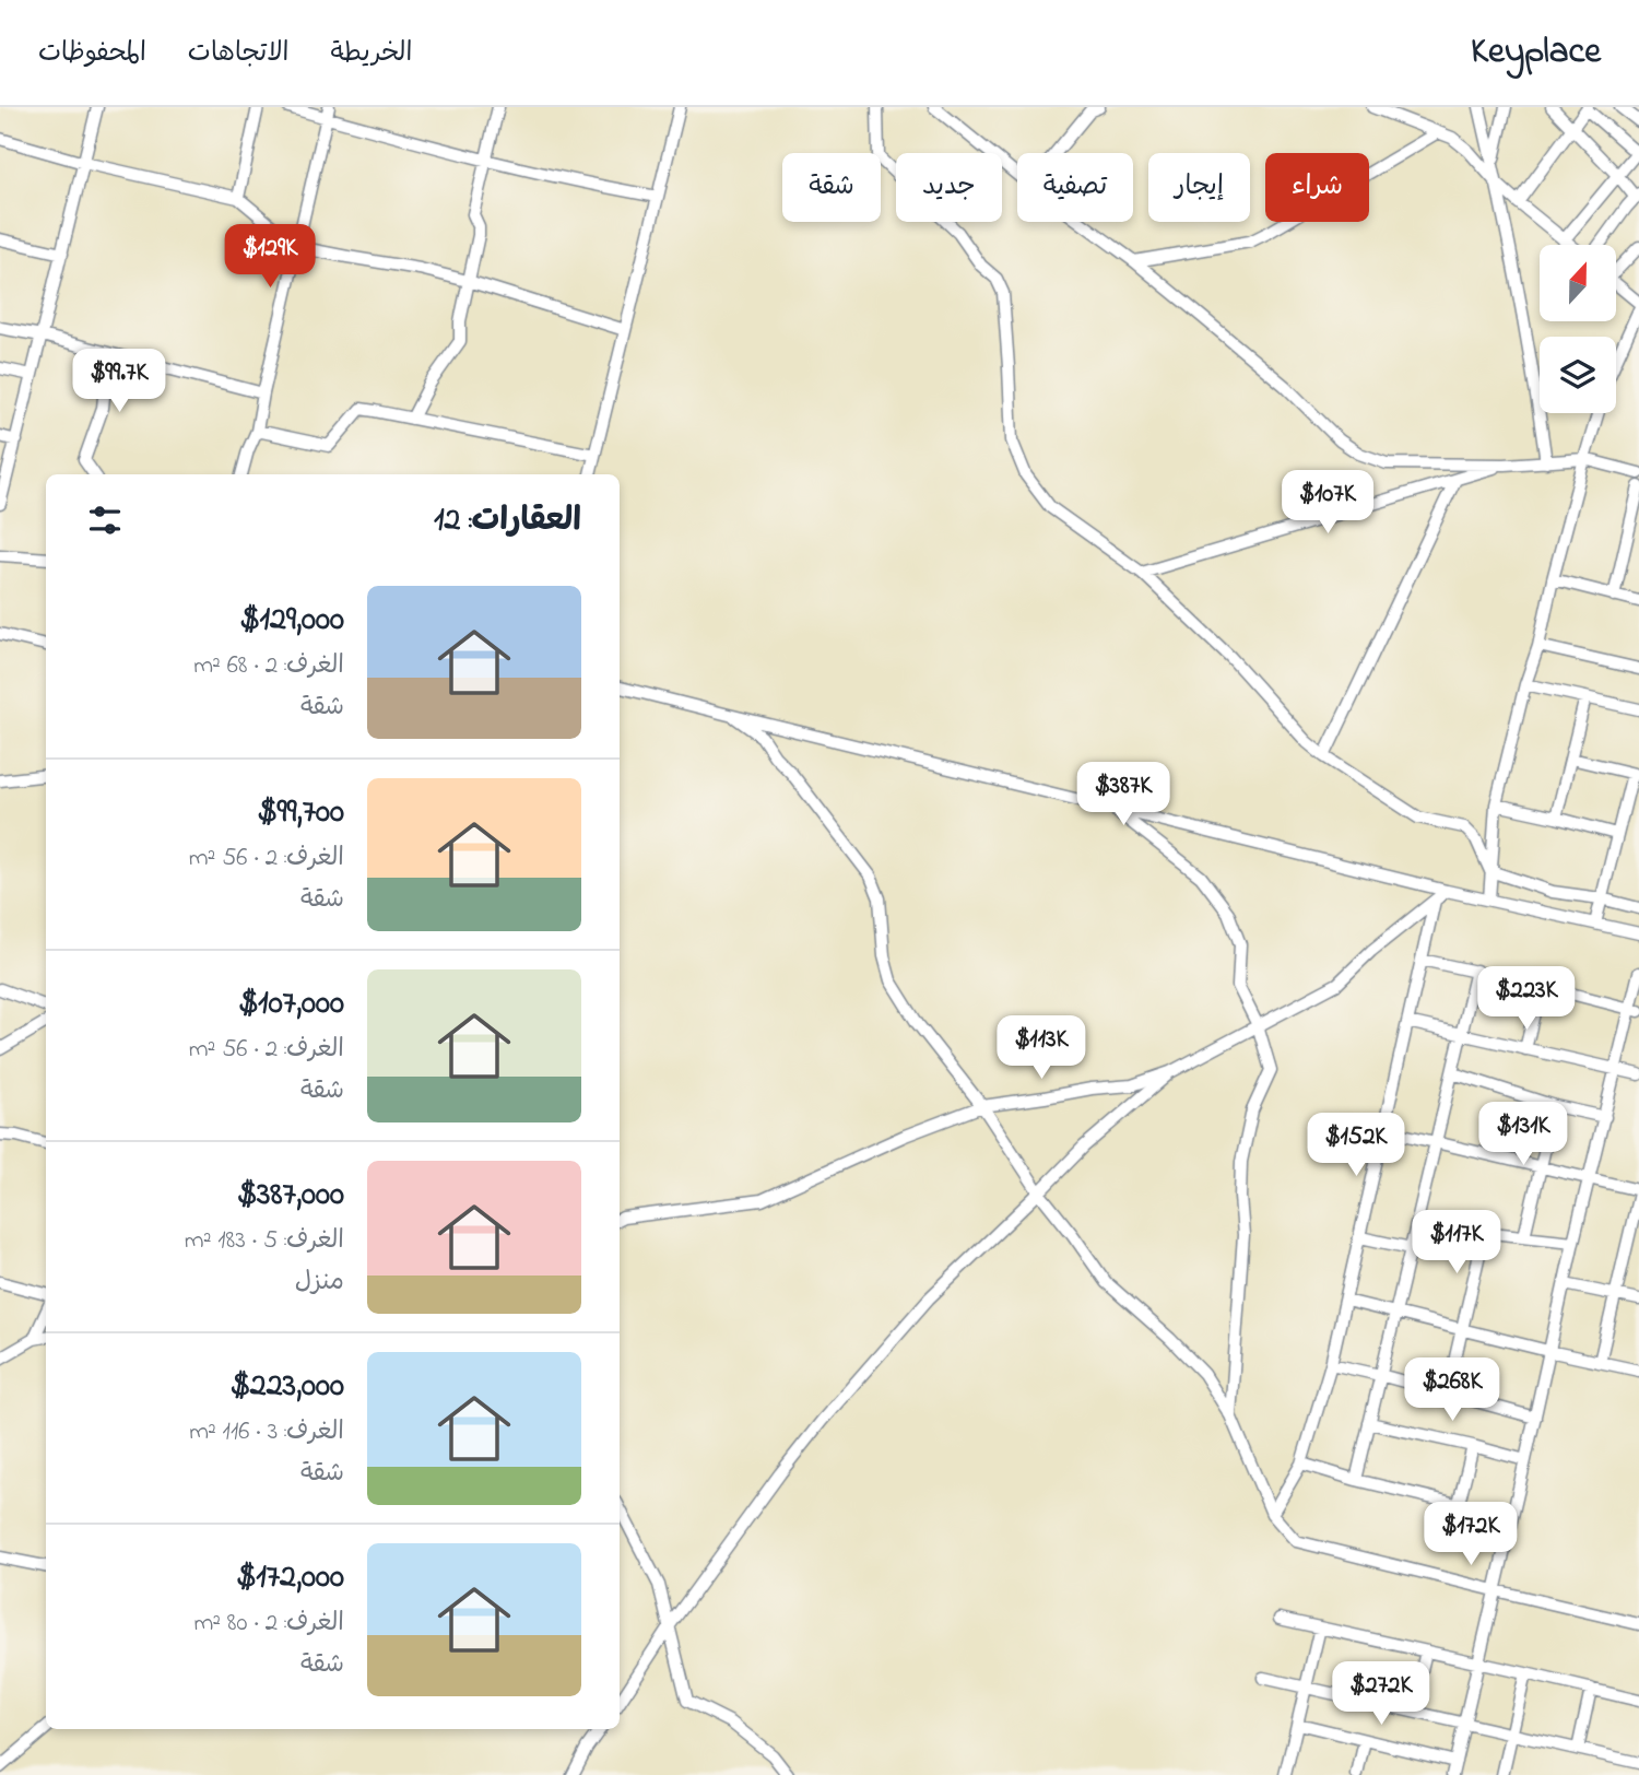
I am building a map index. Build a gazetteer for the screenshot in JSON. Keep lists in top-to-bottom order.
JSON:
{
  "north": "top",
  "page": {
    "header": "Keyplace",
    "nav": ["الخريطة", "الاتجاهات", "المحفوظات"],
    "chip": [
      "شراء",
      "إيجار",
      "تصفية",
      "جديد",
      "شقة"
    ],
    "price": [
      "$129K",
      "$99.7K",
      "$107K",
      "$387K",
      "$223K",
      "$113K",
      "$131K",
      "$152K",
      "$117K",
      "$268K",
      "$172K",
      "$272K"
    ],
    "heading": "العقارات: 12",
    "list": [
      {
        "name": "$129,000",
        "note": "الغرف: 2 · 68 m² · شقة"
      },
      {
        "name": "$99,700",
        "note": "الغرف: 2 · 56 m² · شقة"
      },
      {
        "name": "$107,000",
        "note": "الغرف: 2 · 56 m² · شقة"
      },
      {
        "name": "$387,000",
        "note": "الغرف: 5 · 183 m² · منزل"
      },
      {
        "name": "$223,000",
        "note": "الغرف: 3 · 116 m² · شقة"
      },
      {
        "name": "$172,000",
        "note": "الغرف: 2 · 80 m² · شقة"
      }
    ]
  }
}
